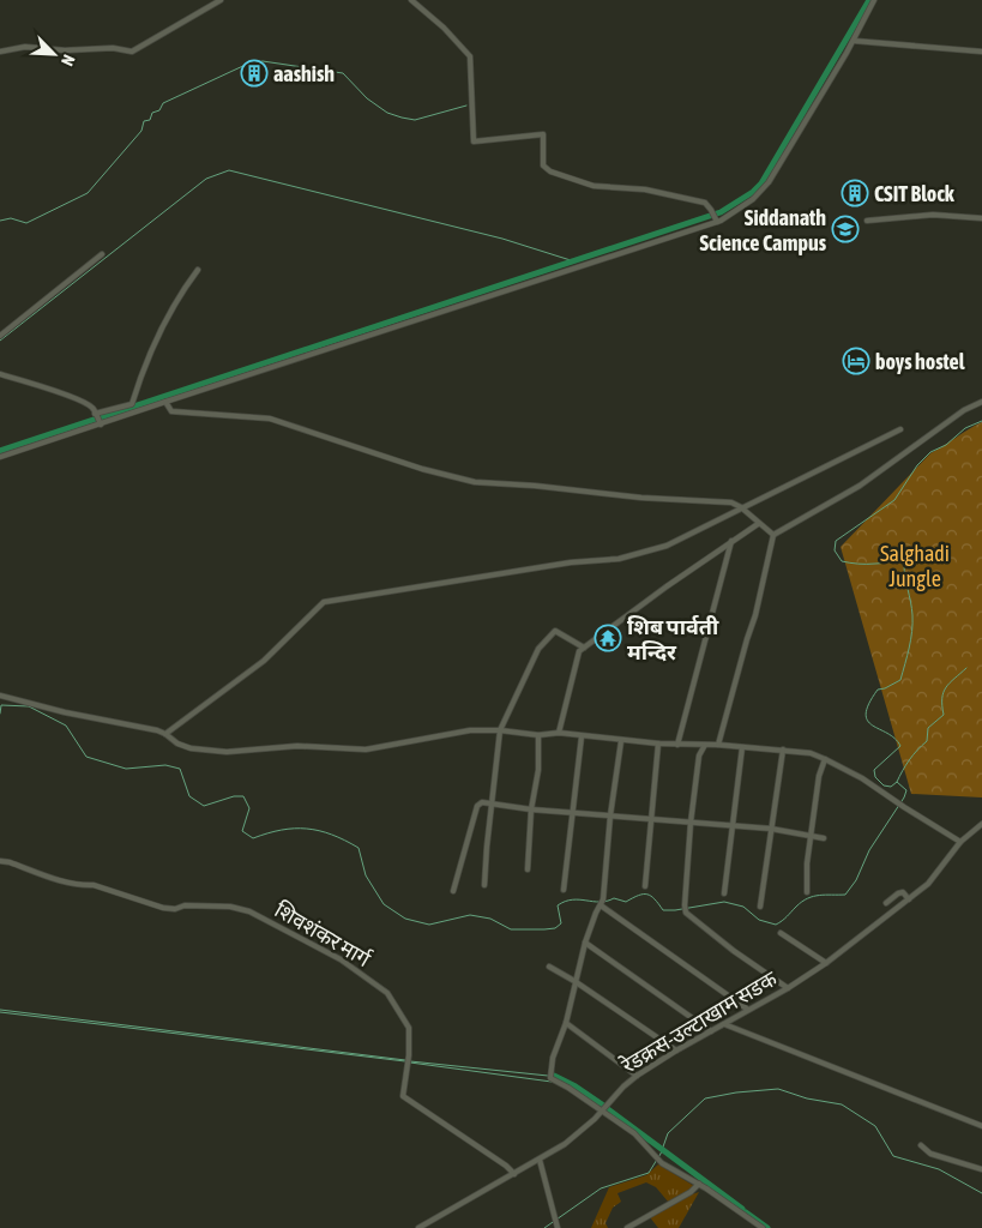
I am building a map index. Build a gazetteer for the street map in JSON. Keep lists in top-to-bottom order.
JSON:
{
  "streets": {
    "street": ["शिवशंकर मार्ग", "रेडक्रस-उल्टाखाम सडक"]
  },
  "crossings": [
    ["शिवशंकर मार्ग", "रेडक्रस-उल्टाखाम सडक"]
  ],
  "parks": ["Salghadi Jungle"],
  "places": {
    "building": ["aashish", "CSIT Block"],
    "school or university": ["Siddanath Science Campus"],
    "hotel": ["boys hostel"],
    "temple": ["शिब पार्वती मन्दिर"]
  },
  "north": "bottom right"
}
